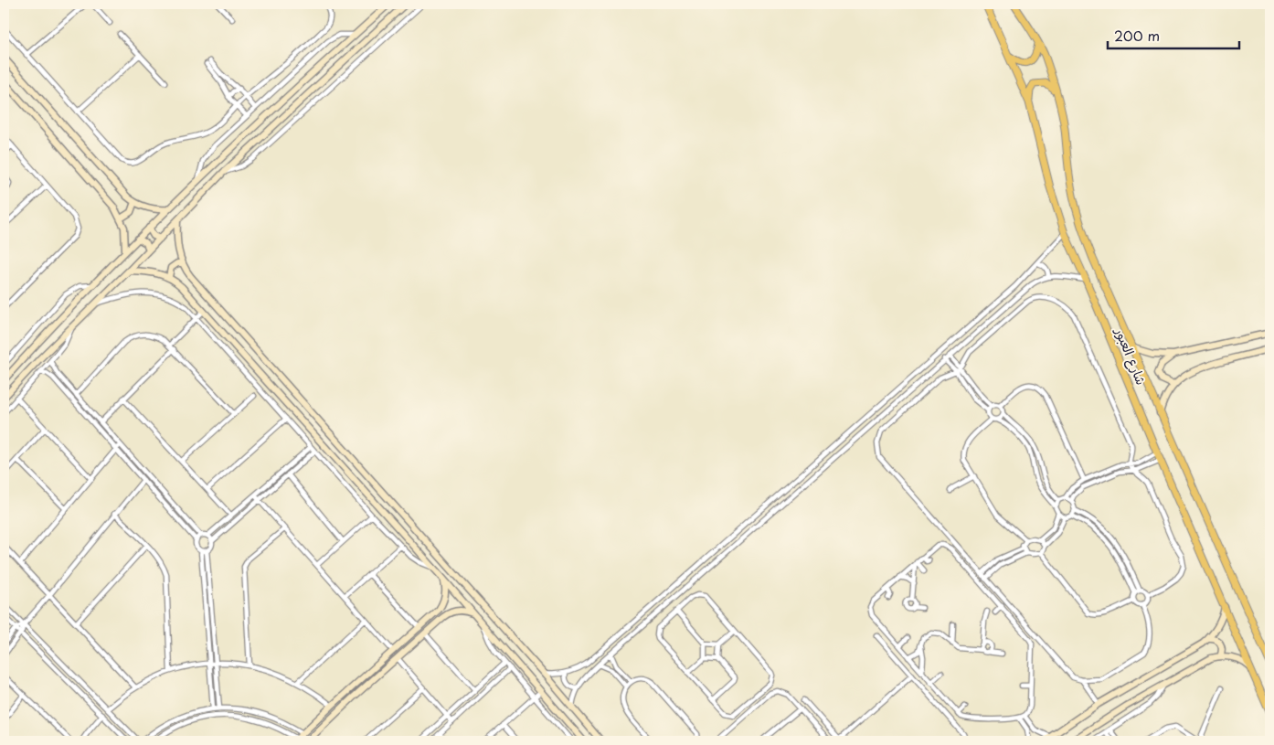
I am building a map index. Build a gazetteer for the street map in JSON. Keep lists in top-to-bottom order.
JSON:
{
  "streets": {
    "main road": ["شارع العبور"]
  },
  "scale_bar": "200 m"
}
